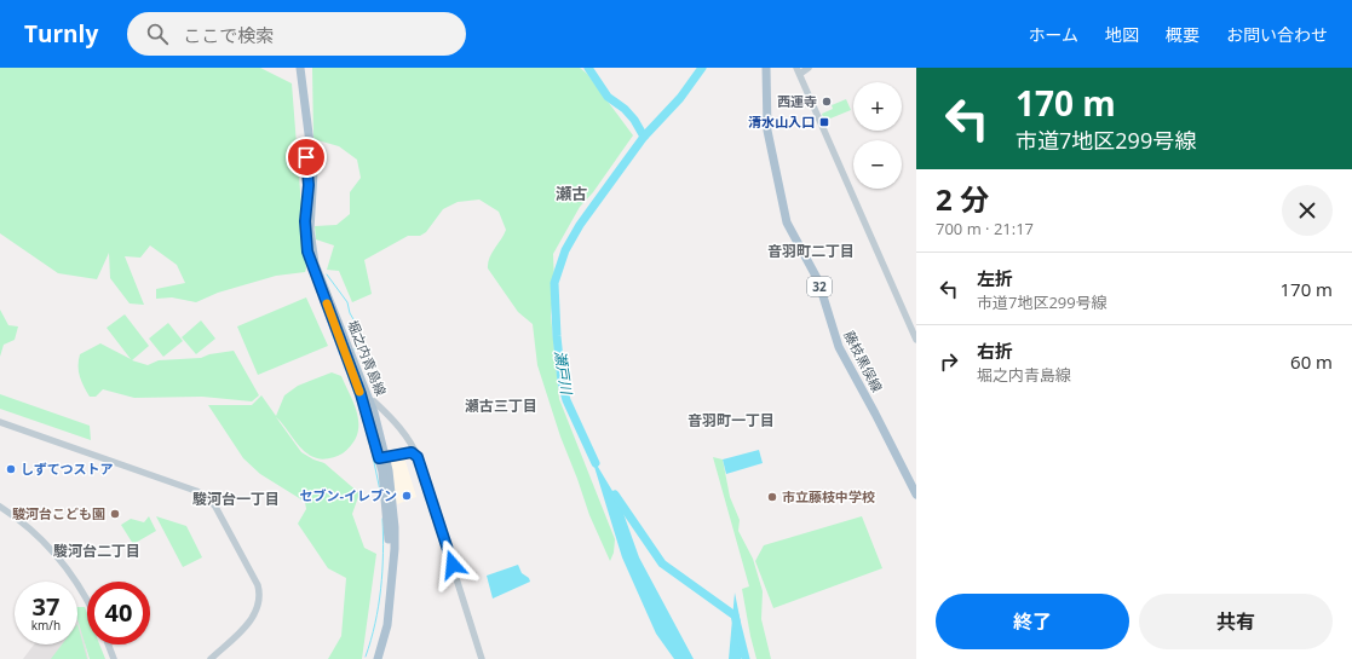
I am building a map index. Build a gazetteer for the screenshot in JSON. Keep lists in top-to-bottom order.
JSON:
{
  "streets": {
    "main road": ["32", "堀之内青島線", "藤枝黒俣線"]
  },
  "districts": [
    "瀬古",
    "音羽町二丁目",
    "瀬古三丁目",
    "音羽町一丁目",
    "駿河台一丁目",
    "駿河台二丁目"
  ],
  "water": ["瀬戸川"],
  "places": {
    "other": [
      "西運寺",
      "しずてつストア",
      "セブン-イレブン",
      "市立藤枝中学校",
      "駿河台こども園"
    ],
    "transit": ["清水山入口"]
  },
  "page": {
    "header": "Turnly",
    "search": "ここで検索",
    "nav": [
      "ホーム",
      "地図",
      "概要",
      "お問い合わせ"
    ],
    "turn": ["170 m", "市道7地区299号線"],
    "map_buttons": ["+", "−"],
    "heading": ["2 分", "700 m · 21:17"],
    "list": [
      {
        "name": "左折",
        "note": "市道7地区299号線",
        "value": "170 m"
      },
      {
        "name": "右折",
        "note": "堀之内青島線",
        "value": "60 m"
      }
    ],
    "speed": "37 km/h",
    "limit": "40",
    "buttons": ["終了", "共有"]
  }
}
